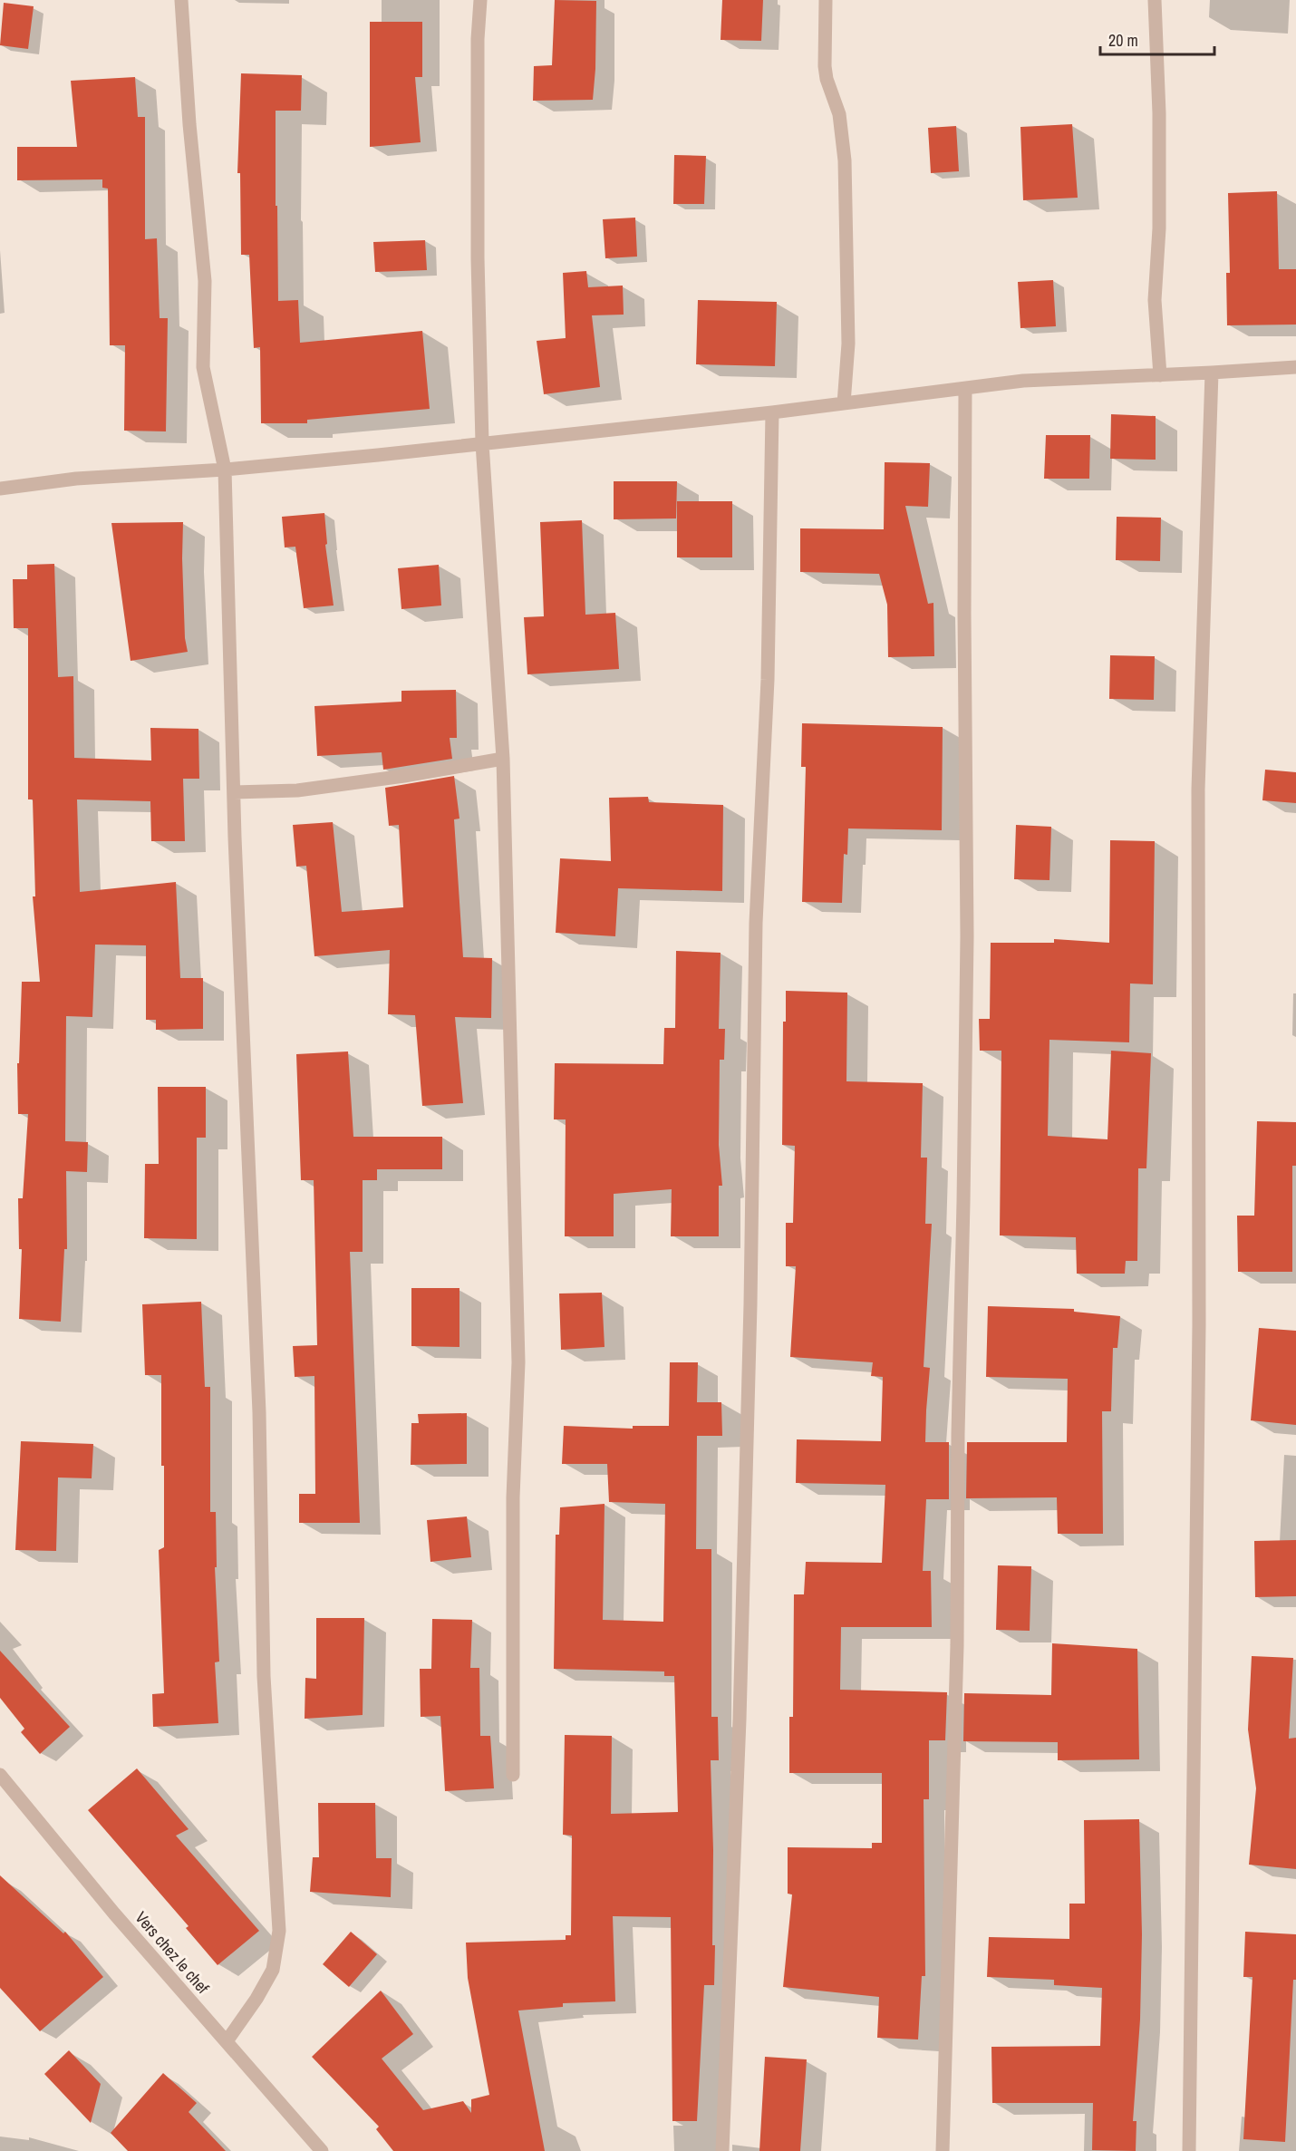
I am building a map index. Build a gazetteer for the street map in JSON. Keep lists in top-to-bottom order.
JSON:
{
  "streets": {
    "street": ["Vers chez le chef"]
  },
  "scale_bar": "20 m"
}
